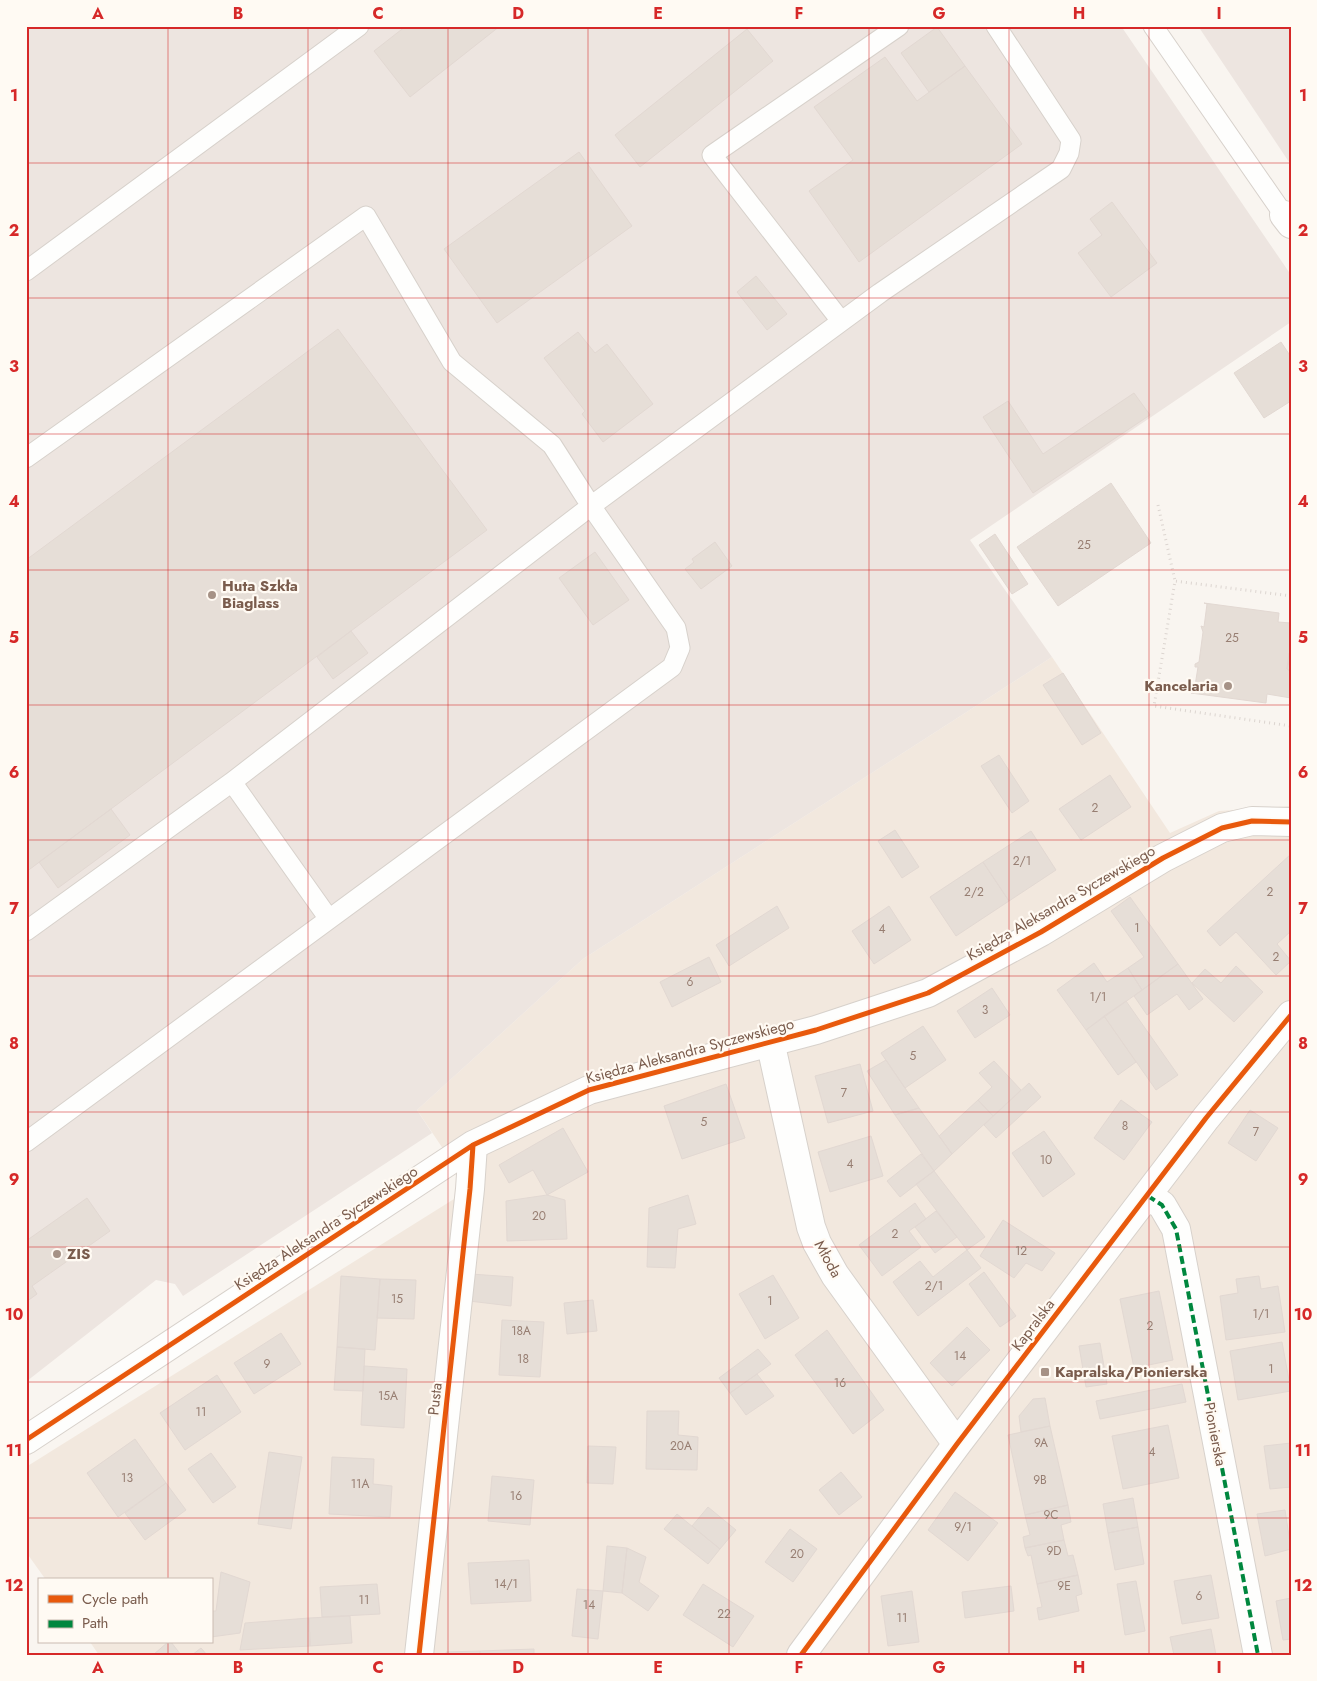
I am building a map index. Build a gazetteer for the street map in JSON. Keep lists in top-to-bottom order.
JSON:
{
  "streets": {
    "street": [
      "Księdza Aleksandra Syczewskiego",
      "Młoda",
      "Kapralska",
      "Pusta",
      "Pionierska"
    ]
  },
  "crossings": [
    ["Księdza Aleksandra Syczewskiego", "Młoda"],
    ["Księdza Aleksandra Syczewskiego", "Pusta"],
    ["Młoda", "Kapralska"],
    ["Kapralska", "Pionierska"]
  ],
  "places": {
    "other": ["Huta Szkła Biaglass", "Kancelaria", "ZIS"],
    "transit": ["Kapralska/Pionierska"]
  },
  "house_numbers": [
    "25",
    "25",
    "2",
    "2/1",
    "2/2",
    "2",
    "1",
    "4",
    "2",
    "6",
    "1/1",
    "3",
    "5",
    "7",
    "5",
    "8",
    "7",
    "10",
    "4",
    "20",
    "2",
    "12",
    "2/1",
    "15",
    "1",
    "1/1",
    "2",
    "18A",
    "14",
    "18",
    "9",
    "1",
    "16",
    "15A",
    "11",
    "9A",
    "20A",
    "4",
    "13",
    "9B",
    "11A",
    "16",
    "9C",
    "9/1",
    "9D",
    "20",
    "14/1",
    "9E",
    "6",
    "11",
    "14",
    "22",
    "11"
  ],
  "legend": ["Cycle path", "Path"],
  "grid": {
    "columns": [
      "A",
      "B",
      "C",
      "D",
      "E",
      "F",
      "G",
      "H",
      "I"
    ],
    "rows": [
      "1",
      "2",
      "3",
      "4",
      "5",
      "6",
      "7",
      "8",
      "9",
      "10",
      "11",
      "12"
    ]
  }
}
